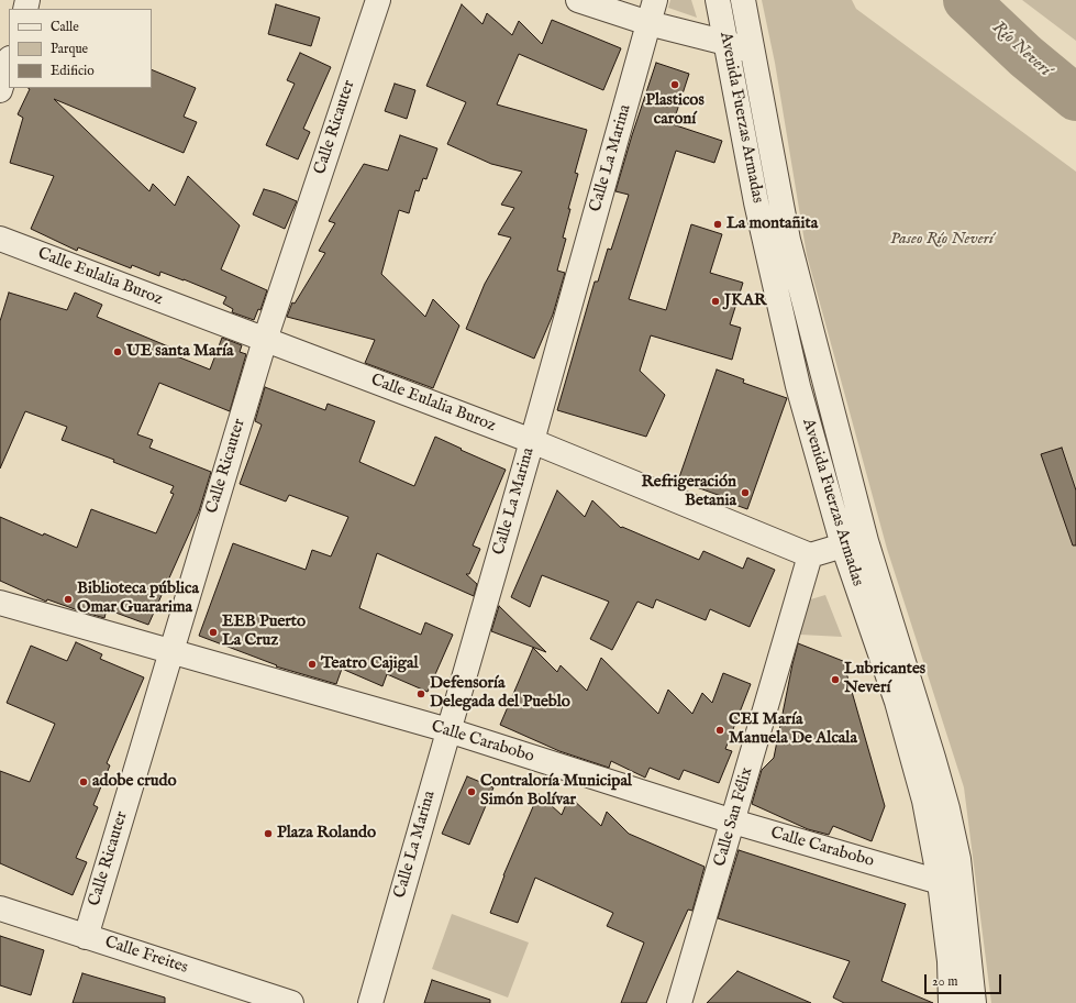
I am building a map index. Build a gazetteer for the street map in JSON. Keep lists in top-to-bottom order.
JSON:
{
  "streets": {
    "street": [
      "Avenida Fuerzas Armadas",
      "Calle Ricauter",
      "Calle La Marina",
      "Calle Eulalia Buroz",
      "Calle Carabobo",
      "Calle San Félix",
      "Calle Freites"
    ]
  },
  "crossings": [
    ["Avenida Fuerzas Armadas", "Calle Carabobo"],
    ["Calle Ricauter", "Calle Eulalia Buroz"],
    ["Calle Ricauter", "Calle Carabobo"],
    ["Calle Ricauter", "Calle Freites"],
    ["Calle La Marina", "Calle Eulalia Buroz"],
    ["Calle La Marina", "Calle Carabobo"],
    ["Calle Eulalia Buroz", "Calle San Félix"],
    ["Calle Carabobo", "Calle San Félix"]
  ],
  "water": ["Río Neverí"],
  "parks": ["Paseo Río Neverí"],
  "places": [
    "Plasticos caroní",
    "La montañita",
    "JKAR",
    "UE santa María",
    "Refrigeración Betania",
    "Biblioteca pública Omar Guararima",
    "EEB Puerto La Cruz",
    "Teatro Cajigal",
    "Lubricantes Neverí",
    "Defensoría Delegada del Pueblo",
    "CEI María Manuela De Alcala",
    "adobe crudo",
    "Contraloría Municipal Simón Bolívar",
    "Plaza Rolando"
  ],
  "legend": ["Calle", "Parque", "Edificio"],
  "scale_bar": "20 m"
}
